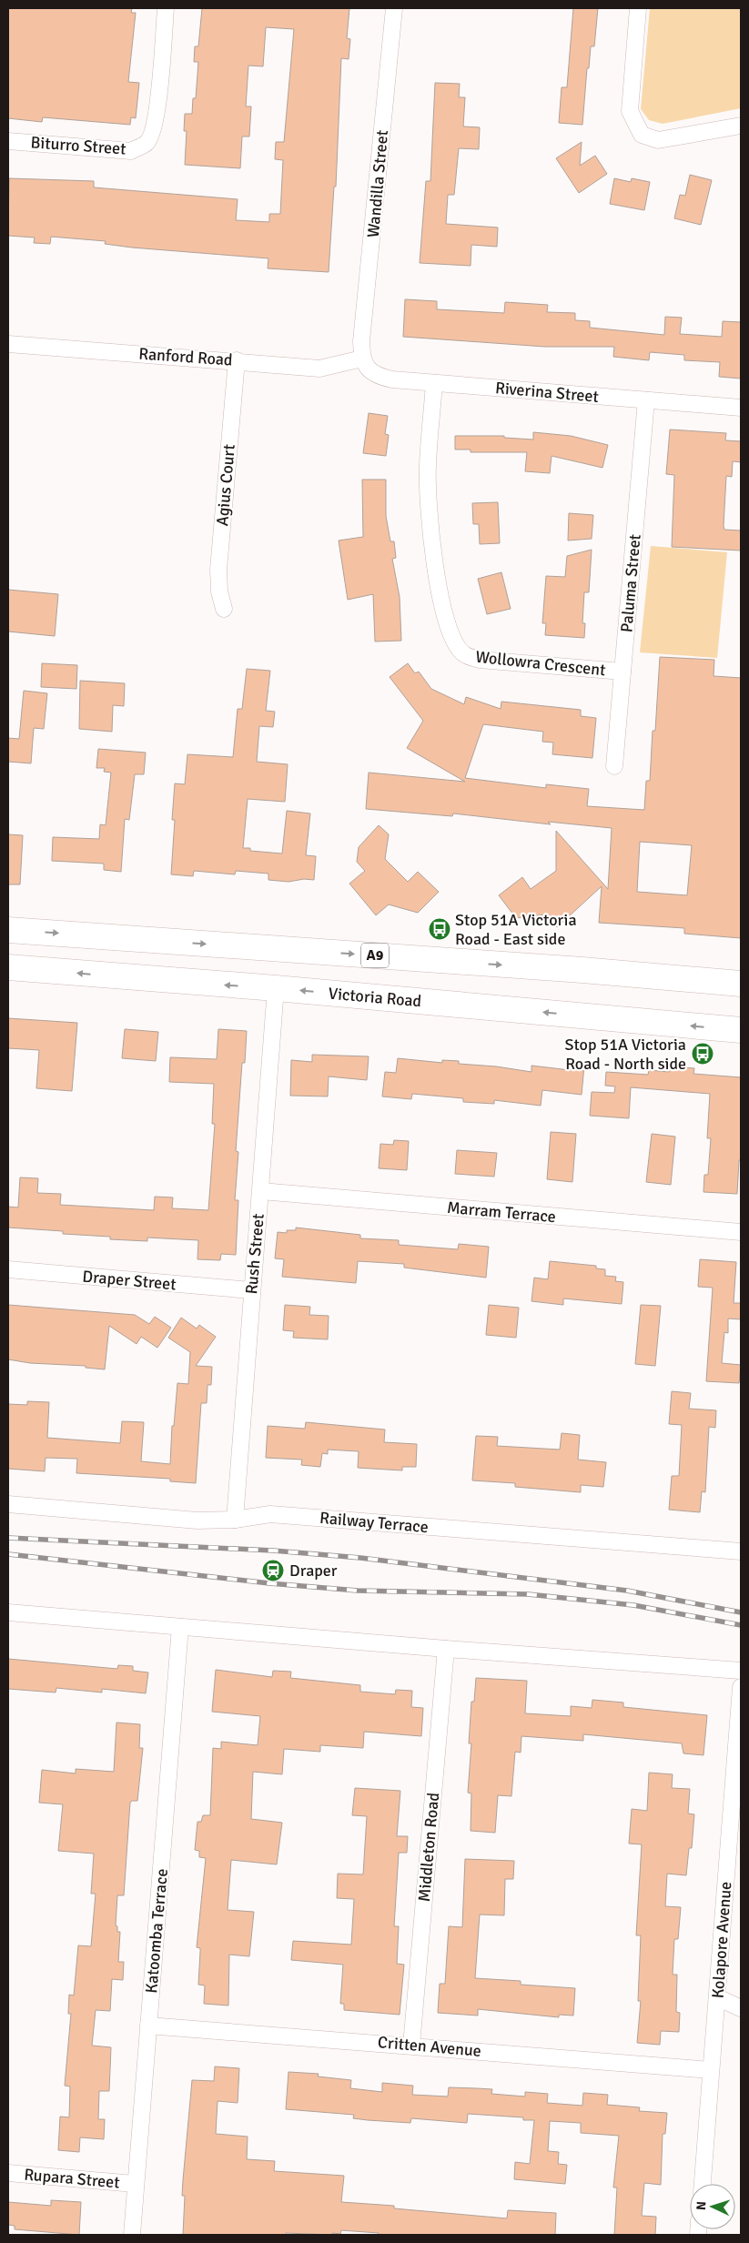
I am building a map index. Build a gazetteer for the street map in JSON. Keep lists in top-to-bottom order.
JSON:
{
  "streets": {
    "highway": ["A9", "Victoria Road"],
    "street": [
      "Biturro Street",
      "Wandilla Street",
      "Ranford Road",
      "Riverina Street",
      "Agius Court",
      "Paluma Street",
      "Wollowra Crescent",
      "Marram Terrace",
      "Rush Street",
      "Draper Street",
      "Railway Terrace",
      "Middleton Road",
      "Katoomba Terrace",
      "Kolapore Avenue",
      "Critten Avenue",
      "Rupara Street"
    ]
  },
  "crossings": [
    ["Wandilla Street", "Ranford Road"],
    ["Wandilla Street", "Riverina Street"],
    ["Ranford Road", "Riverina Street"],
    ["Ranford Road", "Agius Court"],
    ["Riverina Street", "Paluma Street"],
    ["Riverina Street", "Wollowra Crescent"],
    ["Paluma Street", "Wollowra Crescent"],
    ["Victoria Road", "Rush Street"],
    ["Marram Terrace", "Rush Street"],
    ["Rush Street", "Draper Street"],
    ["Rush Street", "Railway Terrace"],
    ["Middleton Road", "Critten Avenue"],
    ["Katoomba Terrace", "Critten Avenue"],
    ["Katoomba Terrace", "Rupara Street"],
    ["Kolapore Avenue", "Critten Avenue"]
  ],
  "places": {
    "bus stop": ["Stop 51A Victoria Road - East side", "Stop 51A Victoria Road - North side"],
    "station": ["Draper"]
  },
  "north": "left"
}
